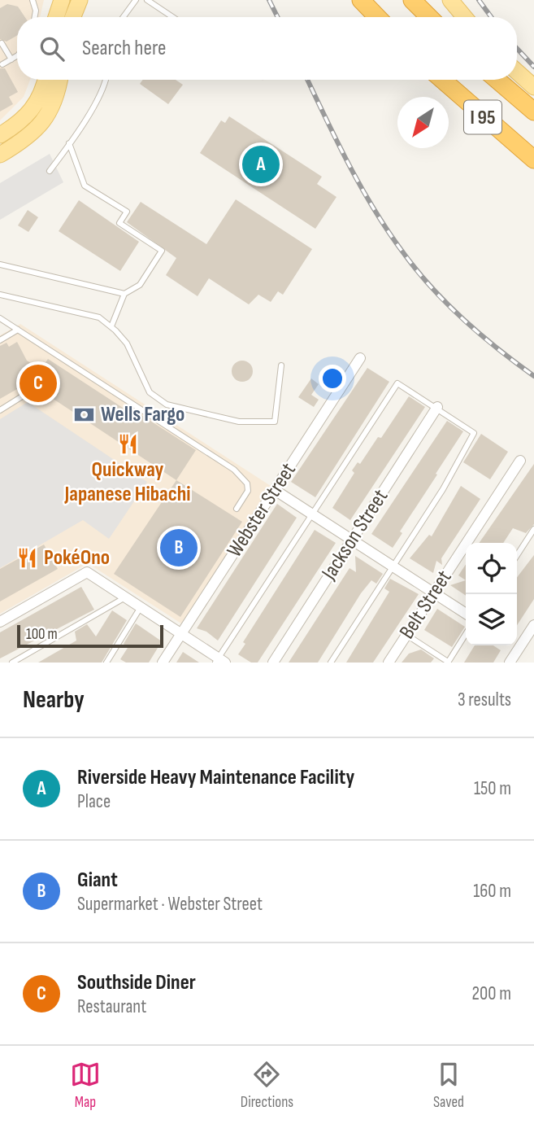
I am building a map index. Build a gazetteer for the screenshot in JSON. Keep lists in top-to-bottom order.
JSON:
{
  "streets": {
    "highway": ["I 95"],
    "street": ["Webster Street", "Jackson Street", "Belt Street"]
  },
  "places": {
    "bank": ["Wells Fargo"],
    "restaurant": ["Quickway Japanese Hibachi", "PokéOno"]
  },
  "scale_bar": "100 m",
  "north": "bottom left",
  "page": {
    "search": "Search here",
    "pins": ["A", "C", "B"],
    "scale": "100 m",
    "heading": ["Nearby", "3 results"],
    "list": [
      {
        "mark": "A",
        "name": "Riverside Heavy Maintenance Facility",
        "note": "Place",
        "value": "150 m"
      },
      {
        "mark": "B",
        "name": "Giant",
        "note": "Supermarket · Webster Street",
        "value": "160 m"
      },
      {
        "mark": "C",
        "name": "Southside Diner",
        "note": "Restaurant",
        "value": "200 m"
      }
    ],
    "nav": ["Map", "Directions", "Saved"]
  }
}
